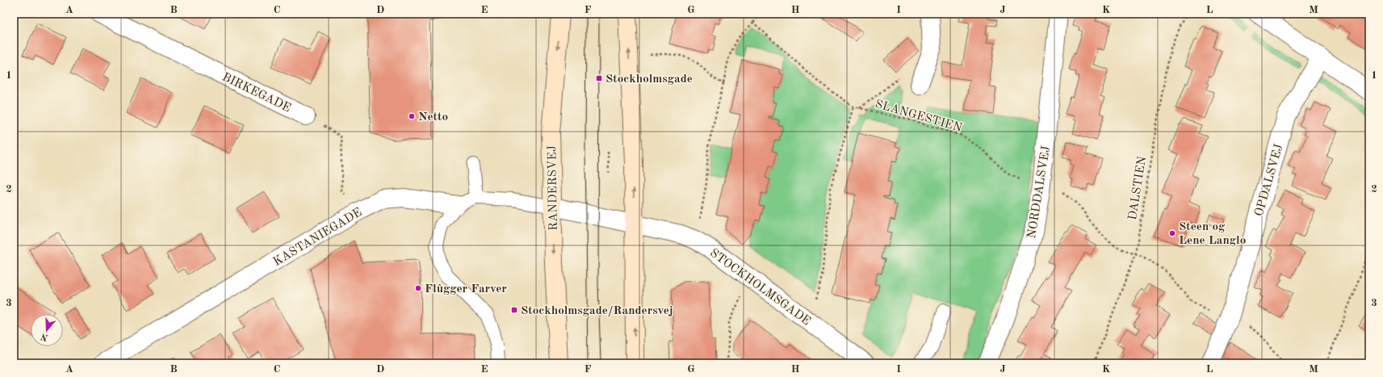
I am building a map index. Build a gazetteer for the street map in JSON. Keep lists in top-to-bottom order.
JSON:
{
  "streets": {
    "street": [
      "BIRKEGADE",
      "OPDALSVEJ",
      "RANDERSVEJ",
      "NORDDALSVEJ",
      "KASTANIEGADE",
      "STOCKHOLMSGADE"
    ],
    "path": ["SLANGESTIEN", "DALSTIEN"]
  },
  "crossings": [
    ["BIRKEGADE", "KASTANIEGADE"],
    ["SLANGESTIEN", "OPDALSVEJ"],
    ["SLANGESTIEN", "DALSTIEN"],
    ["SLANGESTIEN", "NORDDALSVEJ"],
    ["RANDERSVEJ", "KASTANIEGADE"],
    ["RANDERSVEJ", "STOCKHOLMSGADE"],
    ["KASTANIEGADE", "STOCKHOLMSGADE"]
  ],
  "places": {
    "transit": ["Stockholmsgade", "Stockholmsgade/Randersvej"],
    "other": ["Netto", "Steen og Lene Langlo", "Flûgger Farver"]
  },
  "north": "bottom",
  "grid": {
    "columns": [
      "A",
      "B",
      "C",
      "D",
      "E",
      "F",
      "G",
      "H",
      "I",
      "J",
      "K",
      "L",
      "M"
    ],
    "rows": ["1", "2", "3"]
  }
}
